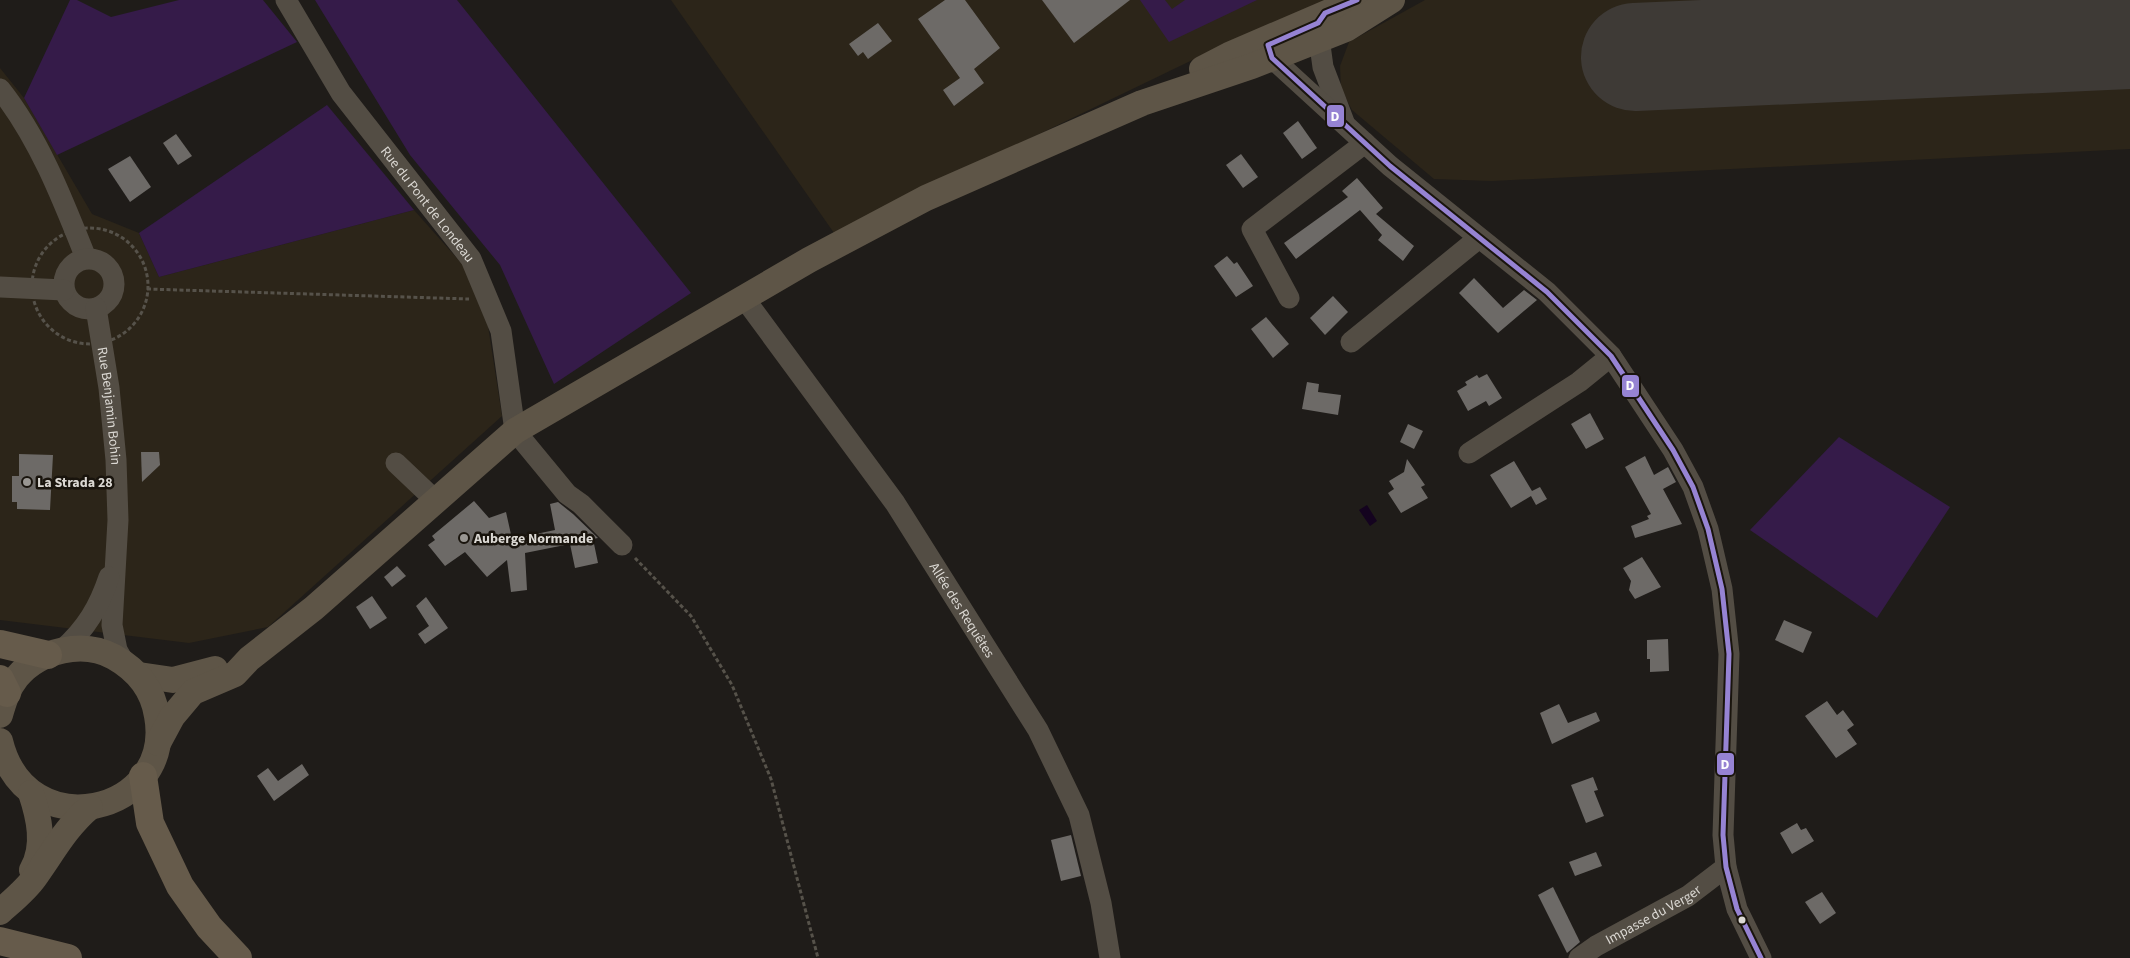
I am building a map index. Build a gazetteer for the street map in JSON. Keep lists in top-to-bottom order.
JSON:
{
  "streets": {
    "street": [
      "Rue du Pont de Londeau",
      "Rue Benjamin Bohin",
      "Allée des Requêtes",
      "Impasse du Verger"
    ]
  },
  "places": ["La Strada 28", "Auberge Normande"],
  "lines": ["transit line D"]
}
